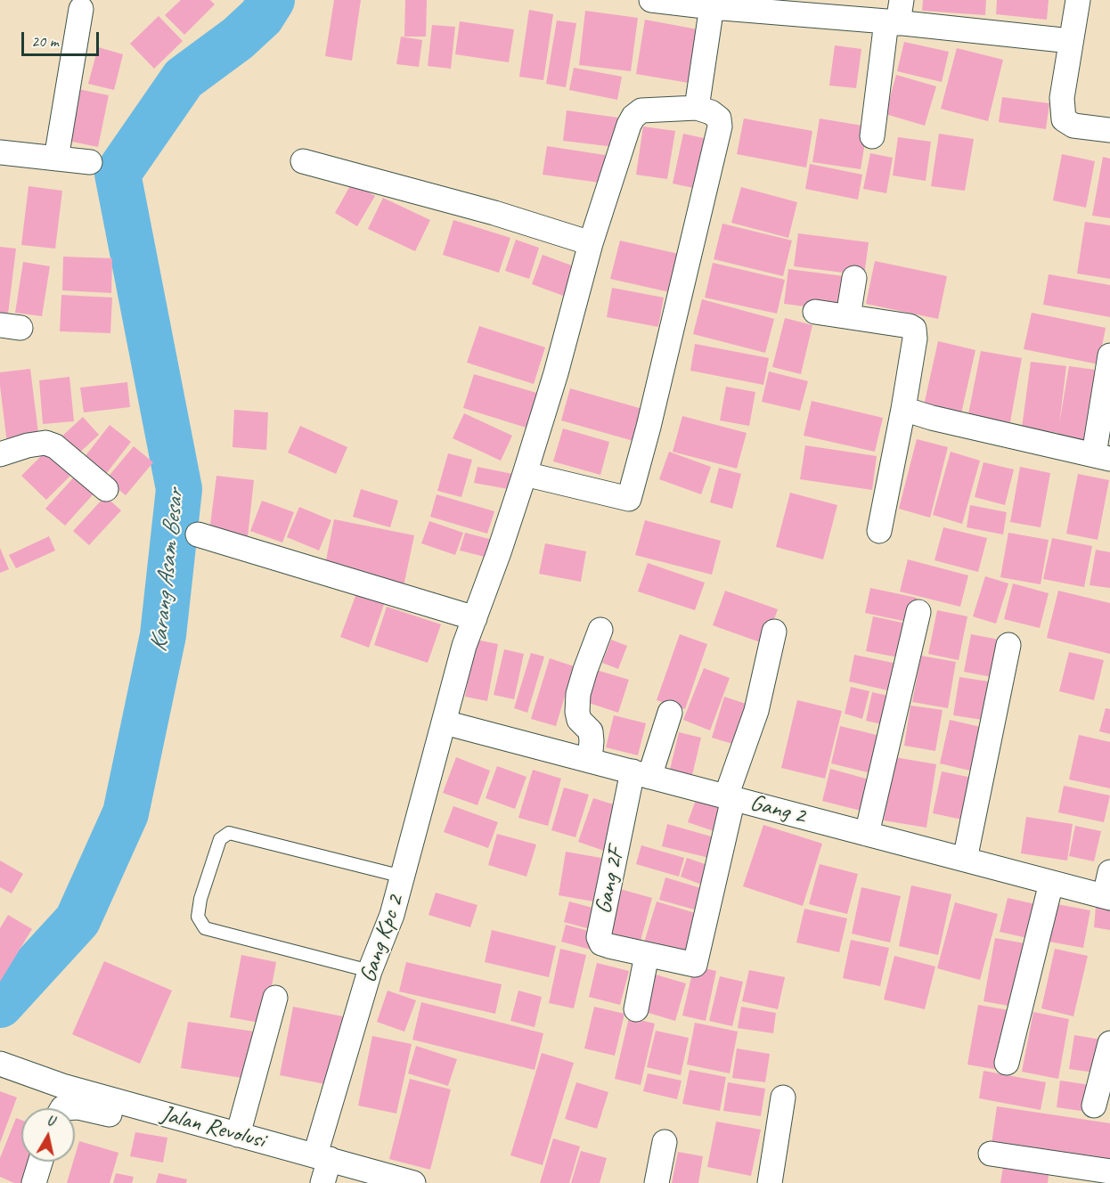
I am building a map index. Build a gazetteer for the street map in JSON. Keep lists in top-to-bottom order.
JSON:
{
  "streets": {
    "street": [
      "Gang 2",
      "Gang 2F",
      "Gang Kpc 2",
      "Jalan Revolusi"
    ]
  },
  "crossings": [
    ["Gang 2", "Gang 2F"],
    ["Gang 2", "Gang Kpc 2"],
    ["Gang Kpc 2", "Jalan Revolusi"]
  ],
  "water": ["Karang Asam Besar"],
  "scale_bar": "20 m",
  "north": "top"
}
